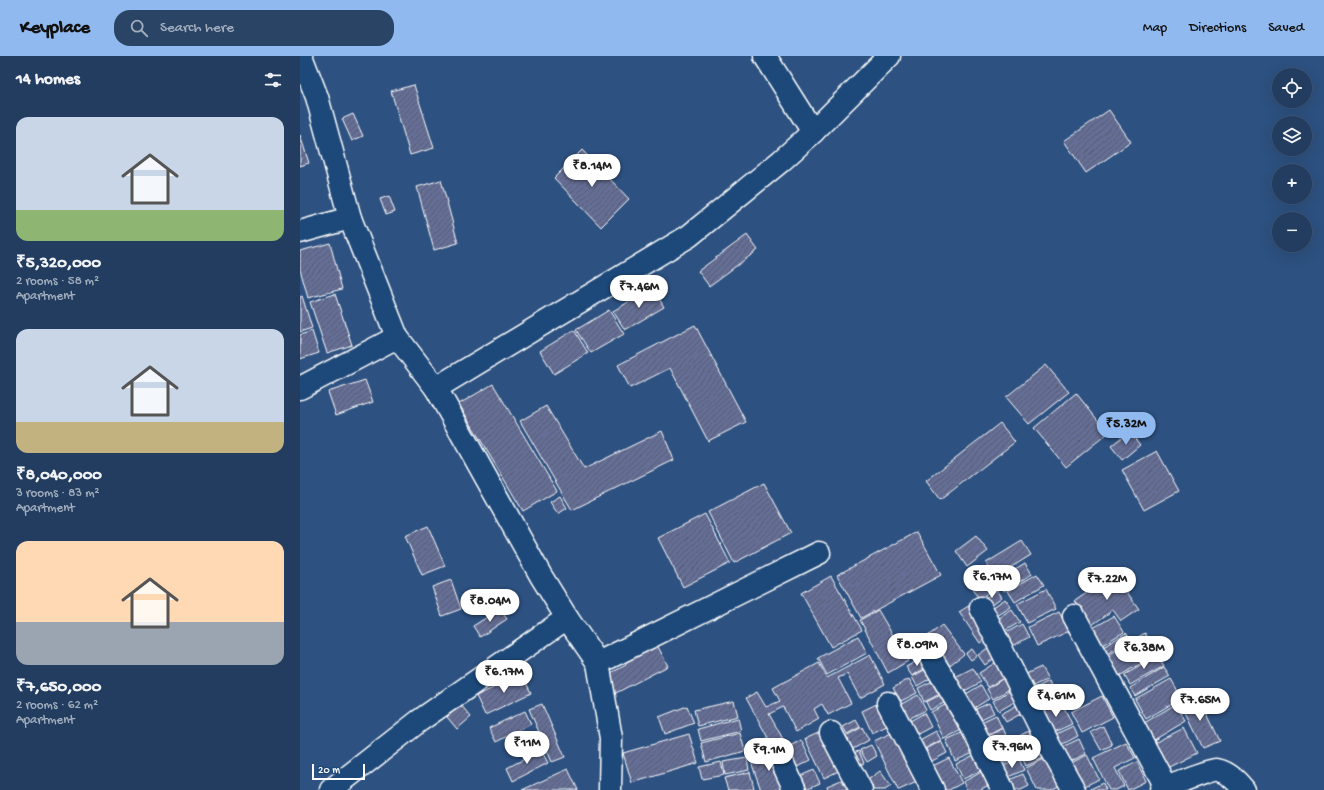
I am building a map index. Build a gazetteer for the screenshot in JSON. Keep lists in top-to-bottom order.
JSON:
{
  "scale_bar": "20 m",
  "page": {
    "header": "Keyplace",
    "search": "Search here",
    "nav": ["Map", "Directions", "Saved"],
    "heading": "14 homes",
    "map_buttons": ["+", "−"],
    "list": [
      {
        "name": "₹5,320,000",
        "note": "2 rooms · 58 m² · Apartment"
      },
      {
        "name": "₹8,040,000",
        "note": "3 rooms · 83 m² · Apartment"
      },
      {
        "name": "₹7,650,000",
        "note": "2 rooms · 62 m² · Apartment"
      }
    ],
    "price": [
      "₹8.14M",
      "₹7.46M",
      "₹5.32M",
      "₹6.17M",
      "₹7.22M",
      "₹8.04M",
      "₹8.09M",
      "₹6.38M",
      "₹6.17M",
      "₹4.61M",
      "₹7.65M",
      "₹11M",
      "₹7.96M",
      "₹9.1M"
    ],
    "scale": "20 m"
  }
}
